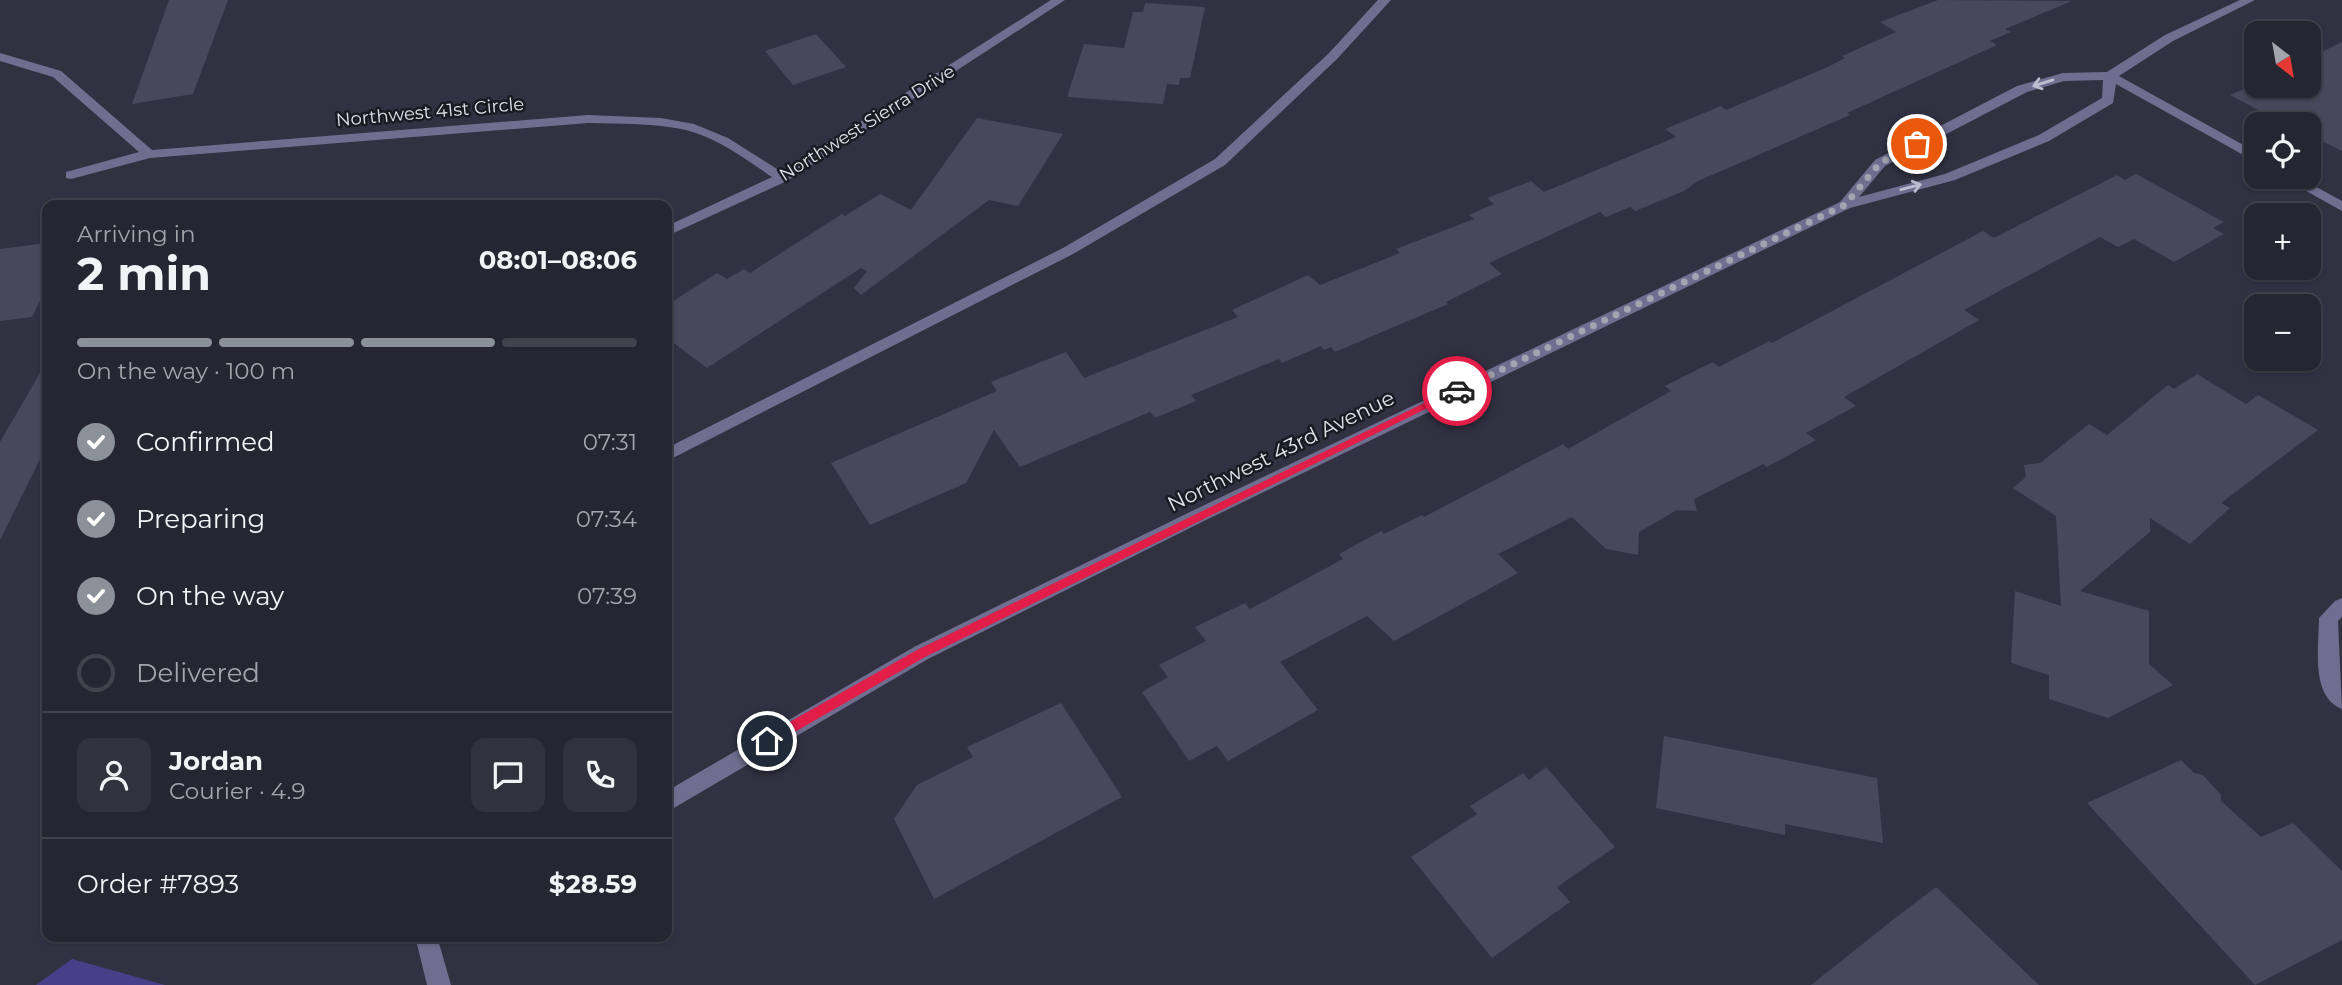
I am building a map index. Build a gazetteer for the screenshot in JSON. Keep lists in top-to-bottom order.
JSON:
{
  "streets": {
    "street": ["Northwest 41st Circle", "Northwest Sierra Drive", "Northwest 43rd Avenue"]
  },
  "crossings": [
    ["Northwest 41st Circle", "Northwest Sierra Drive"]
  ],
  "north": "bottom right",
  "page": {
    "map_buttons": ["+", "−"],
    "heading": ["2 min", "Arriving in", "08:01–08:06"],
    "panel": [
      "Jordan",
      "Courier · 4.9",
      "Order #7893",
      "$28.59"
    ],
    "bar": "On the way · 100 m",
    "list": [
      ["Confirmed", "07:31"],
      ["Preparing", "07:34"],
      ["On the way", "07:39"],
      "Delivered"
    ]
  }
}
